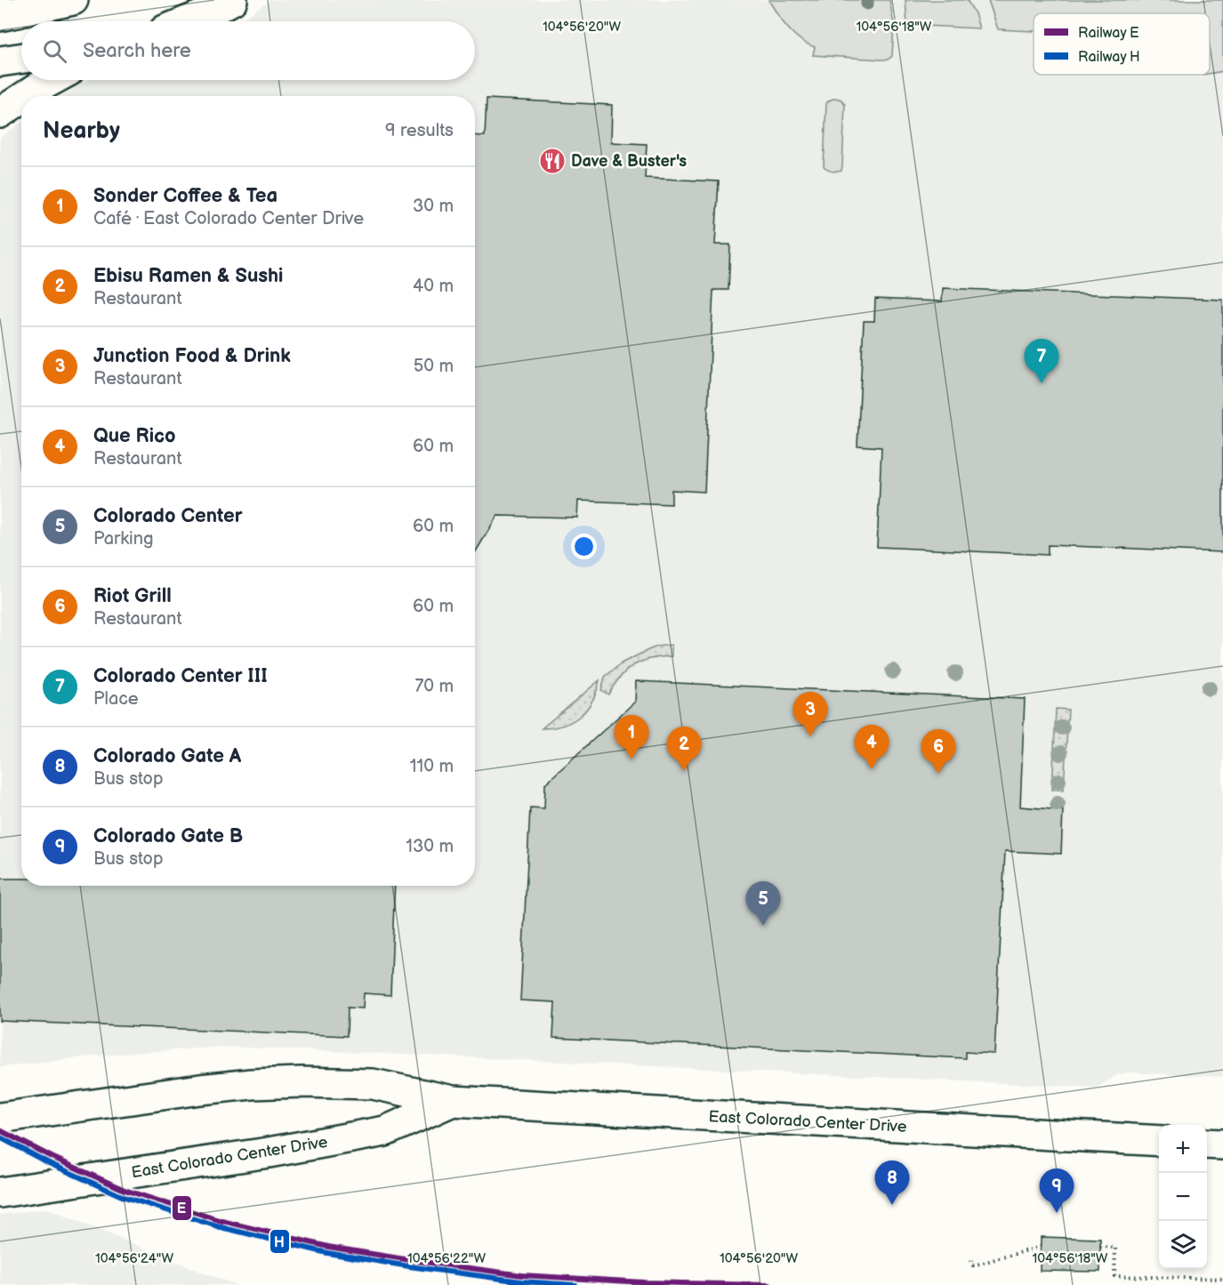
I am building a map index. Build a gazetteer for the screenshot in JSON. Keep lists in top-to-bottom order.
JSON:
{
  "streets": {
    "street": ["East Colorado Center Drive"]
  },
  "places": {
    "restaurant": ["Dave & Buster's"]
  },
  "lines": ["rail line E", "rail line H"],
  "legend": ["Railway E", "Railway H"],
  "page": {
    "search": "Search here",
    "heading": ["Nearby", "9 results"],
    "list": [
      {
        "mark": "1",
        "name": "Sonder Coffee & Tea",
        "note": "Café · East Colorado Center Drive",
        "value": "30 m"
      },
      {
        "mark": "2",
        "name": "Ebisu Ramen & Sushi",
        "note": "Restaurant",
        "value": "40 m"
      },
      {
        "mark": "3",
        "name": "Junction Food & Drink",
        "note": "Restaurant",
        "value": "50 m"
      },
      {
        "mark": "4",
        "name": "Que Rico",
        "note": "Restaurant",
        "value": "60 m"
      },
      {
        "mark": "5",
        "name": "Colorado Center",
        "note": "Parking",
        "value": "60 m"
      },
      {
        "mark": "6",
        "name": "Riot Grill",
        "note": "Restaurant",
        "value": "60 m"
      },
      {
        "mark": "7",
        "name": "Colorado Center III",
        "note": "Place",
        "value": "70 m"
      },
      {
        "mark": "8",
        "name": "Colorado Gate A",
        "note": "Bus stop",
        "value": "110 m"
      },
      {
        "mark": "9",
        "name": "Colorado Gate B",
        "note": "Bus stop",
        "value": "130 m"
      }
    ],
    "pins": [
      "7",
      "3",
      "1",
      "4",
      "2",
      "6",
      "5",
      "8",
      "9"
    ],
    "map_buttons": ["+", "−"]
  },
  "coordinates": [
    "104°56'20\"W",
    "104°56'18\"W",
    "104°56'24\"W",
    "104°56'22\"W"
  ]
}
